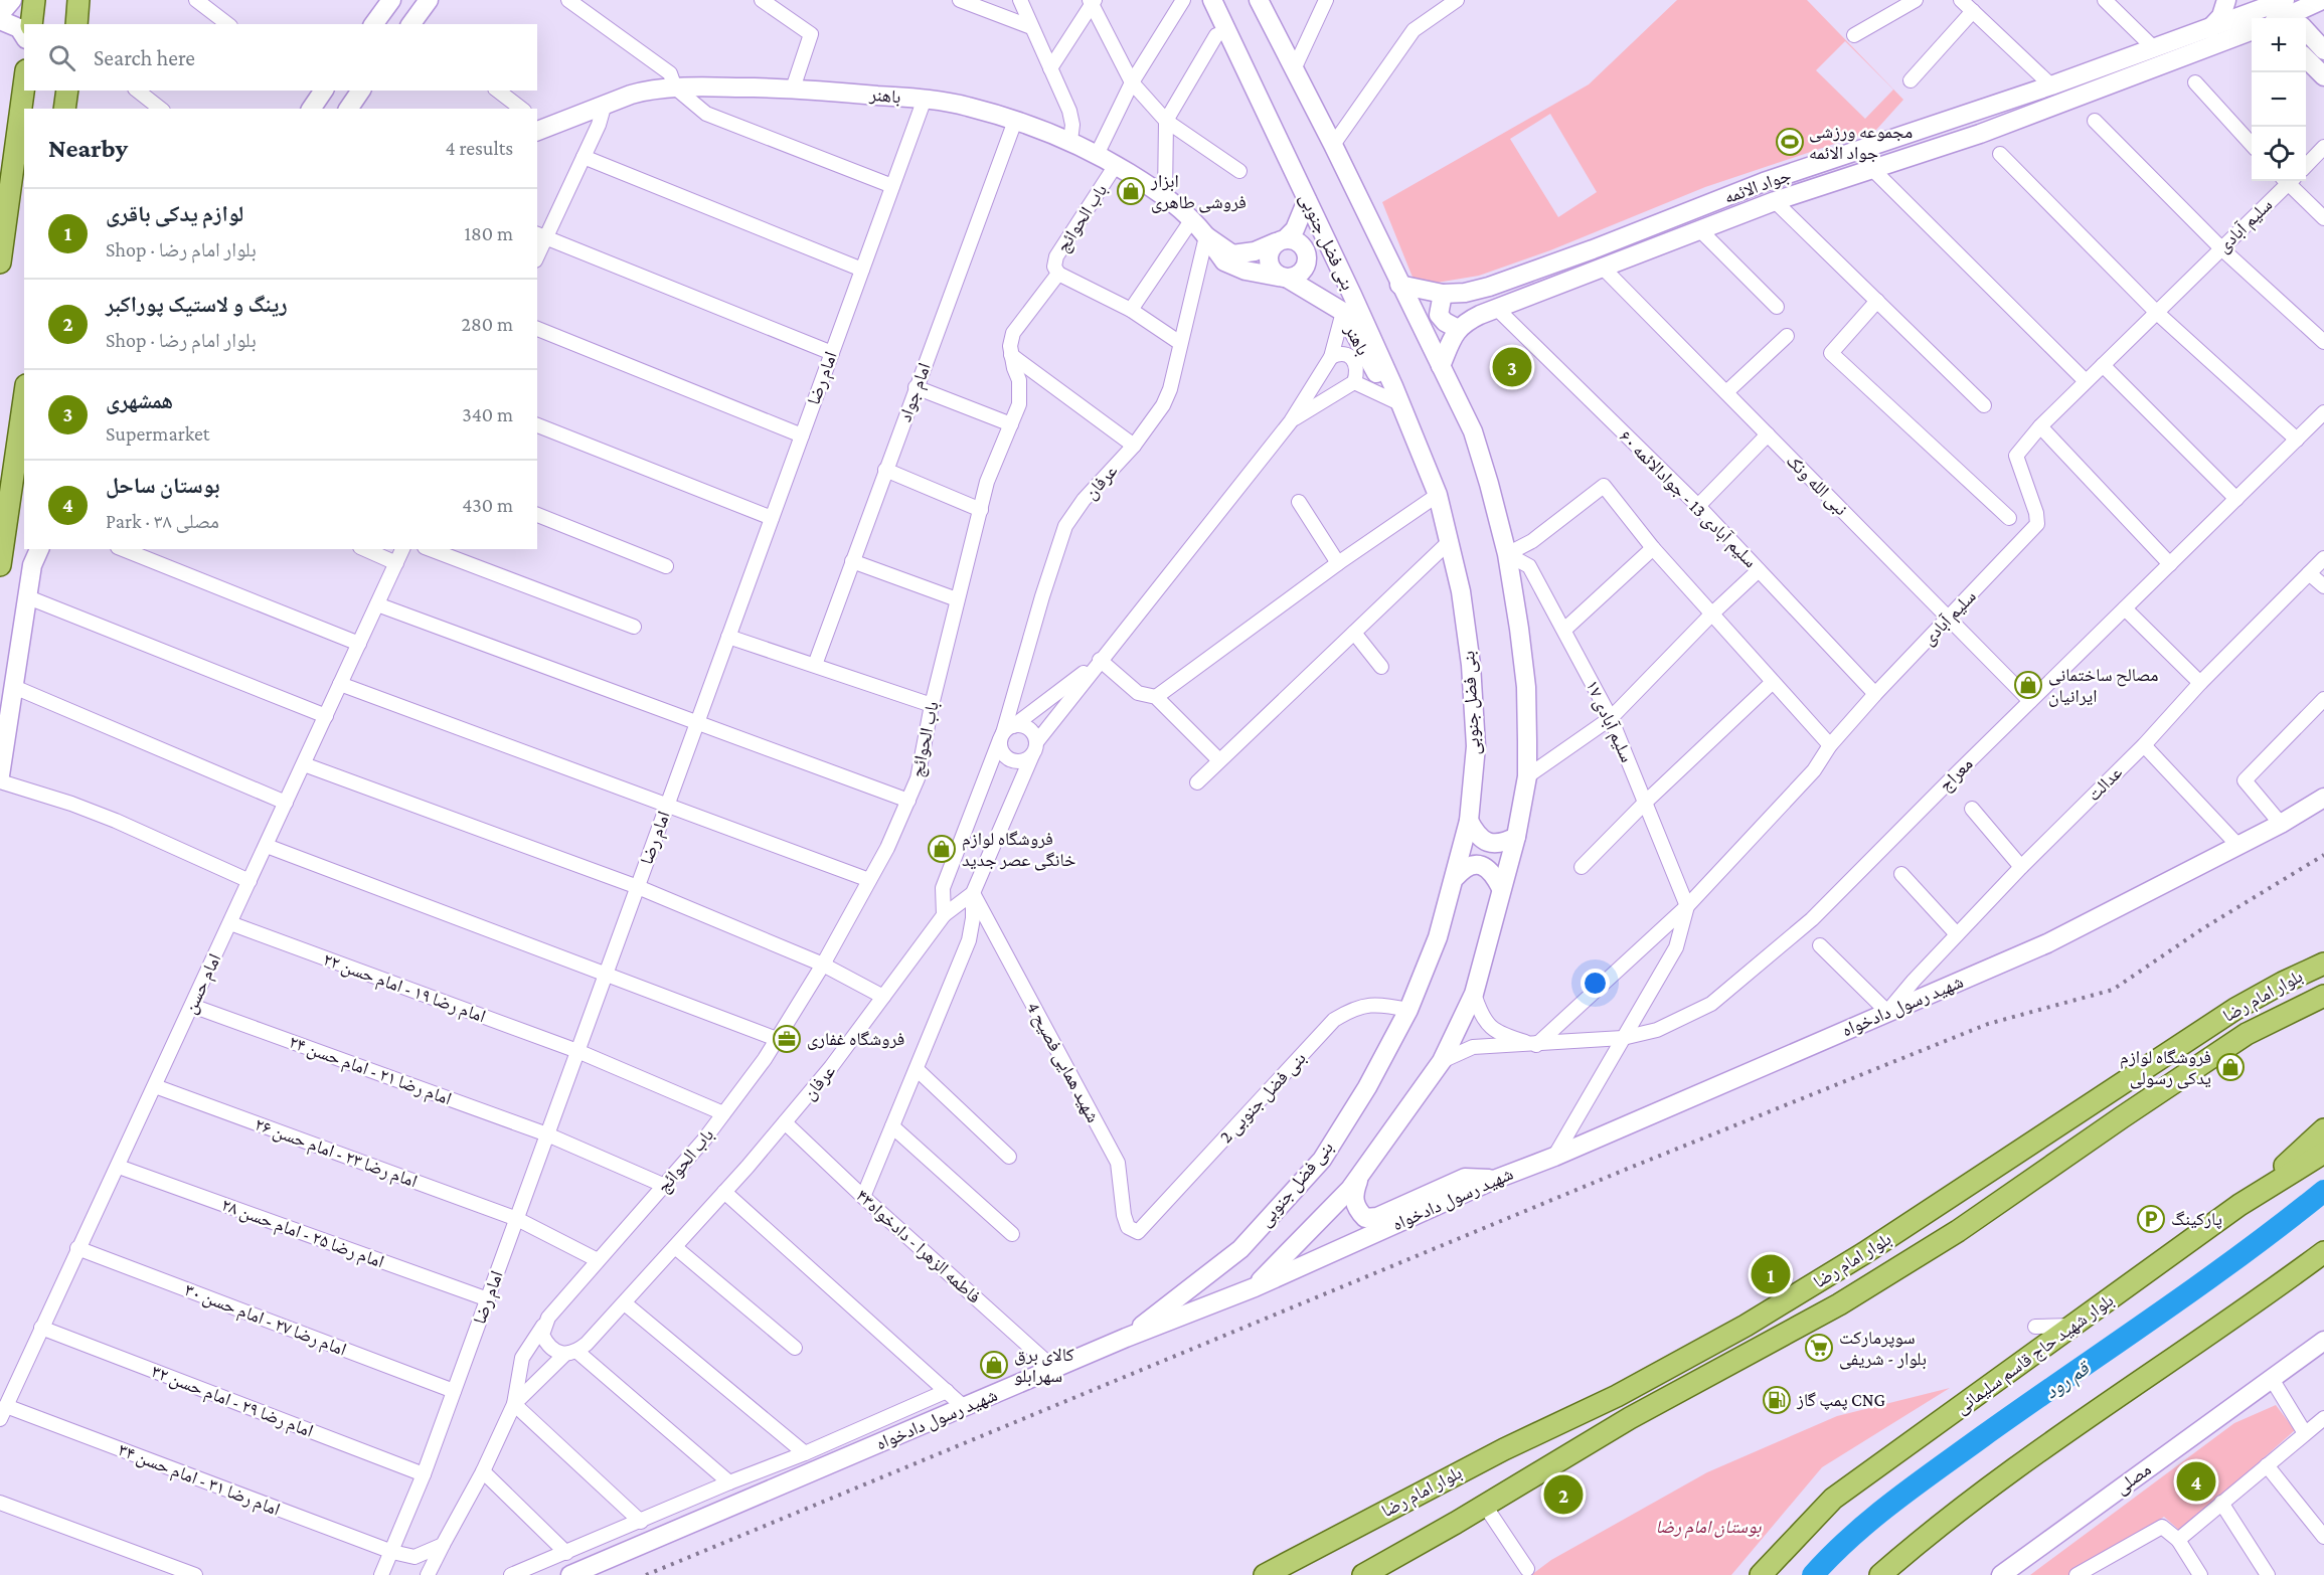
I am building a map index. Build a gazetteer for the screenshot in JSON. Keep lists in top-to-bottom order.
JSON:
{
  "streets": {
    "main road": ["بلوار امام رضا", "بلوار شهید حاج قاسم سلیمانی"],
    "street": [
      "باهنر",
      "جواد الائمه",
      "باب الحوائج",
      "سلیم آبادی",
      "بنی فضل جنوبی",
      "امام رضا",
      "امام جواد",
      "عرفان",
      "نبی الله ونک",
      "سلیم آبادی 13 - جوادالائمه ۶۰",
      "سلیم آبادی ۱۷",
      "معراج",
      "عدالت",
      "امام حسن",
      "امام رضا ۱۹ - امام حسن ۲۲",
      "شهید رسول دادخواه",
      "شهید همایی فصیح 4",
      "امام رضا ۲۱ - امام حسن ۲۴",
      "بنی فضل جنوبی 2",
      "امام رضا ۲۳ - امام حسن ۲۶",
      "امام رضا ۲۵ - امام حسن ۲۸",
      "فاطمه الزهرا - دادخواه۴۳",
      "امام رضا ۲۷ - امام حسن ۳۰",
      "امام رضا ۲۹ - امام حسن ۳۲",
      "مصلی",
      "امام رضا ۳۱ - امام حسن ۳۴"
    ]
  },
  "crossings": [
    ["باهنر", "باب الحوائج"],
    ["باهنر", "بنی فضل جنوبی"],
    ["باهنر", "امام رضا"],
    ["باهنر", "امام جواد"],
    ["باهنر", "عرفان"],
    ["جواد الائمه", "نبی الله ونک"],
    ["جواد الائمه", "سلیم آبادی 13 - جوادالائمه ۶۰"],
    ["باب الحوائج", "عرفان"],
    ["باب الحوائج", "امام رضا ۱۹ - امام حسن ۲۲"],
    ["باب الحوائج", "امام رضا ۲۱ - امام حسن ۲۴"],
    ["باب الحوائج", "امام رضا ۲۳ - امام حسن ۲۶"],
    ["سلیم آبادی", "نبی الله ونک"],
    ["سلیم آبادی", "سلیم آبادی 13 - جوادالائمه ۶۰"],
    ["سلیم آبادی", "سلیم آبادی ۱۷"],
    ["سلیم آبادی", "معراج"],
    ["بنی فضل جنوبی", "شهید رسول دادخواه"],
    ["بنی فضل جنوبی", "بنی فضل جنوبی 2"],
    ["امام رضا", "امام رضا ۱۹ - امام حسن ۲۲"],
    ["امام رضا", "امام رضا ۲۱ - امام حسن ۲۴"],
    ["امام رضا", "امام رضا ۲۳ - امام حسن ۲۶"],
    ["امام رضا", "امام رضا ۲۵ - امام حسن ۲۸"],
    ["امام رضا", "امام رضا ۲۷ - امام حسن ۳۰"],
    ["امام رضا", "امام رضا ۲۹ - امام حسن ۳۲"],
    ["امام رضا", "امام رضا ۳۱ - امام حسن ۳۴"],
    ["عرفان", "فاطمه الزهرا - دادخواه۴۳"],
    ["نبی الله ونک", "معراج"],
    ["عدالت", "شهید رسول دادخواه"],
    ["امام حسن", "امام رضا ۱۹ - امام حسن ۲۲"],
    ["امام حسن", "امام رضا ۲۱ - امام حسن ۲۴"],
    ["امام حسن", "امام رضا ۲۳ - امام حسن ۲۶"],
    ["امام حسن", "امام رضا ۲۵ - امام حسن ۲۸"],
    ["امام حسن", "امام رضا ۲۷ - امام حسن ۳۰"],
    ["امام حسن", "امام رضا ۲۹ - امام حسن ۳۲"],
    ["امام حسن", "امام رضا ۳۱ - امام حسن ۳۴"],
    ["شهید رسول دادخواه", "فاطمه الزهرا - دادخواه۴۳"],
    ["شهید همایی فصیح 4", "بنی فضل جنوبی 2"]
  ],
  "water": ["قم رود"],
  "parks": ["بوستان امام رضا"],
  "places": {
    "sports": ["مجموعه ورزشی جواد الائمه"],
    "shop": [
      "ابزار فروشی طاهری",
      "مصالح ساختمانی ایرانیان",
      "فروشگاه لوازم خانگی عصر جدید",
      "فروشگاه لوازم یدکی رسولی",
      "کالای برق سهرابلو"
    ],
    "office": ["فروشگاه غفاری"],
    "parking": ["پارکینگ"],
    "supermarket": ["سوپرمارکت بلوار - شریفی"],
    "fuel station": ["پمپ گاز CNG"]
  },
  "page": {
    "map_buttons": ["+", "−"],
    "search": "Search here",
    "heading": ["Nearby", "4 results"],
    "list": [
      {
        "mark": "1",
        "name": "لوازم یدکی باقری",
        "note": "Shop · بلوار امام رضا",
        "value": "180 m"
      },
      {
        "mark": "2",
        "name": "رینگ و لاستیک پوراکبر",
        "note": "Shop · بلوار امام رضا",
        "value": "280 m"
      },
      {
        "mark": "3",
        "name": "همشهری",
        "note": "Supermarket",
        "value": "340 m"
      },
      {
        "mark": "4",
        "name": "بوستان ساحل",
        "note": "Park · مصلی ۳۸",
        "value": "430 m"
      }
    ],
    "pins": [
      "3",
      "1",
      "4",
      "2"
    ]
  }
}
